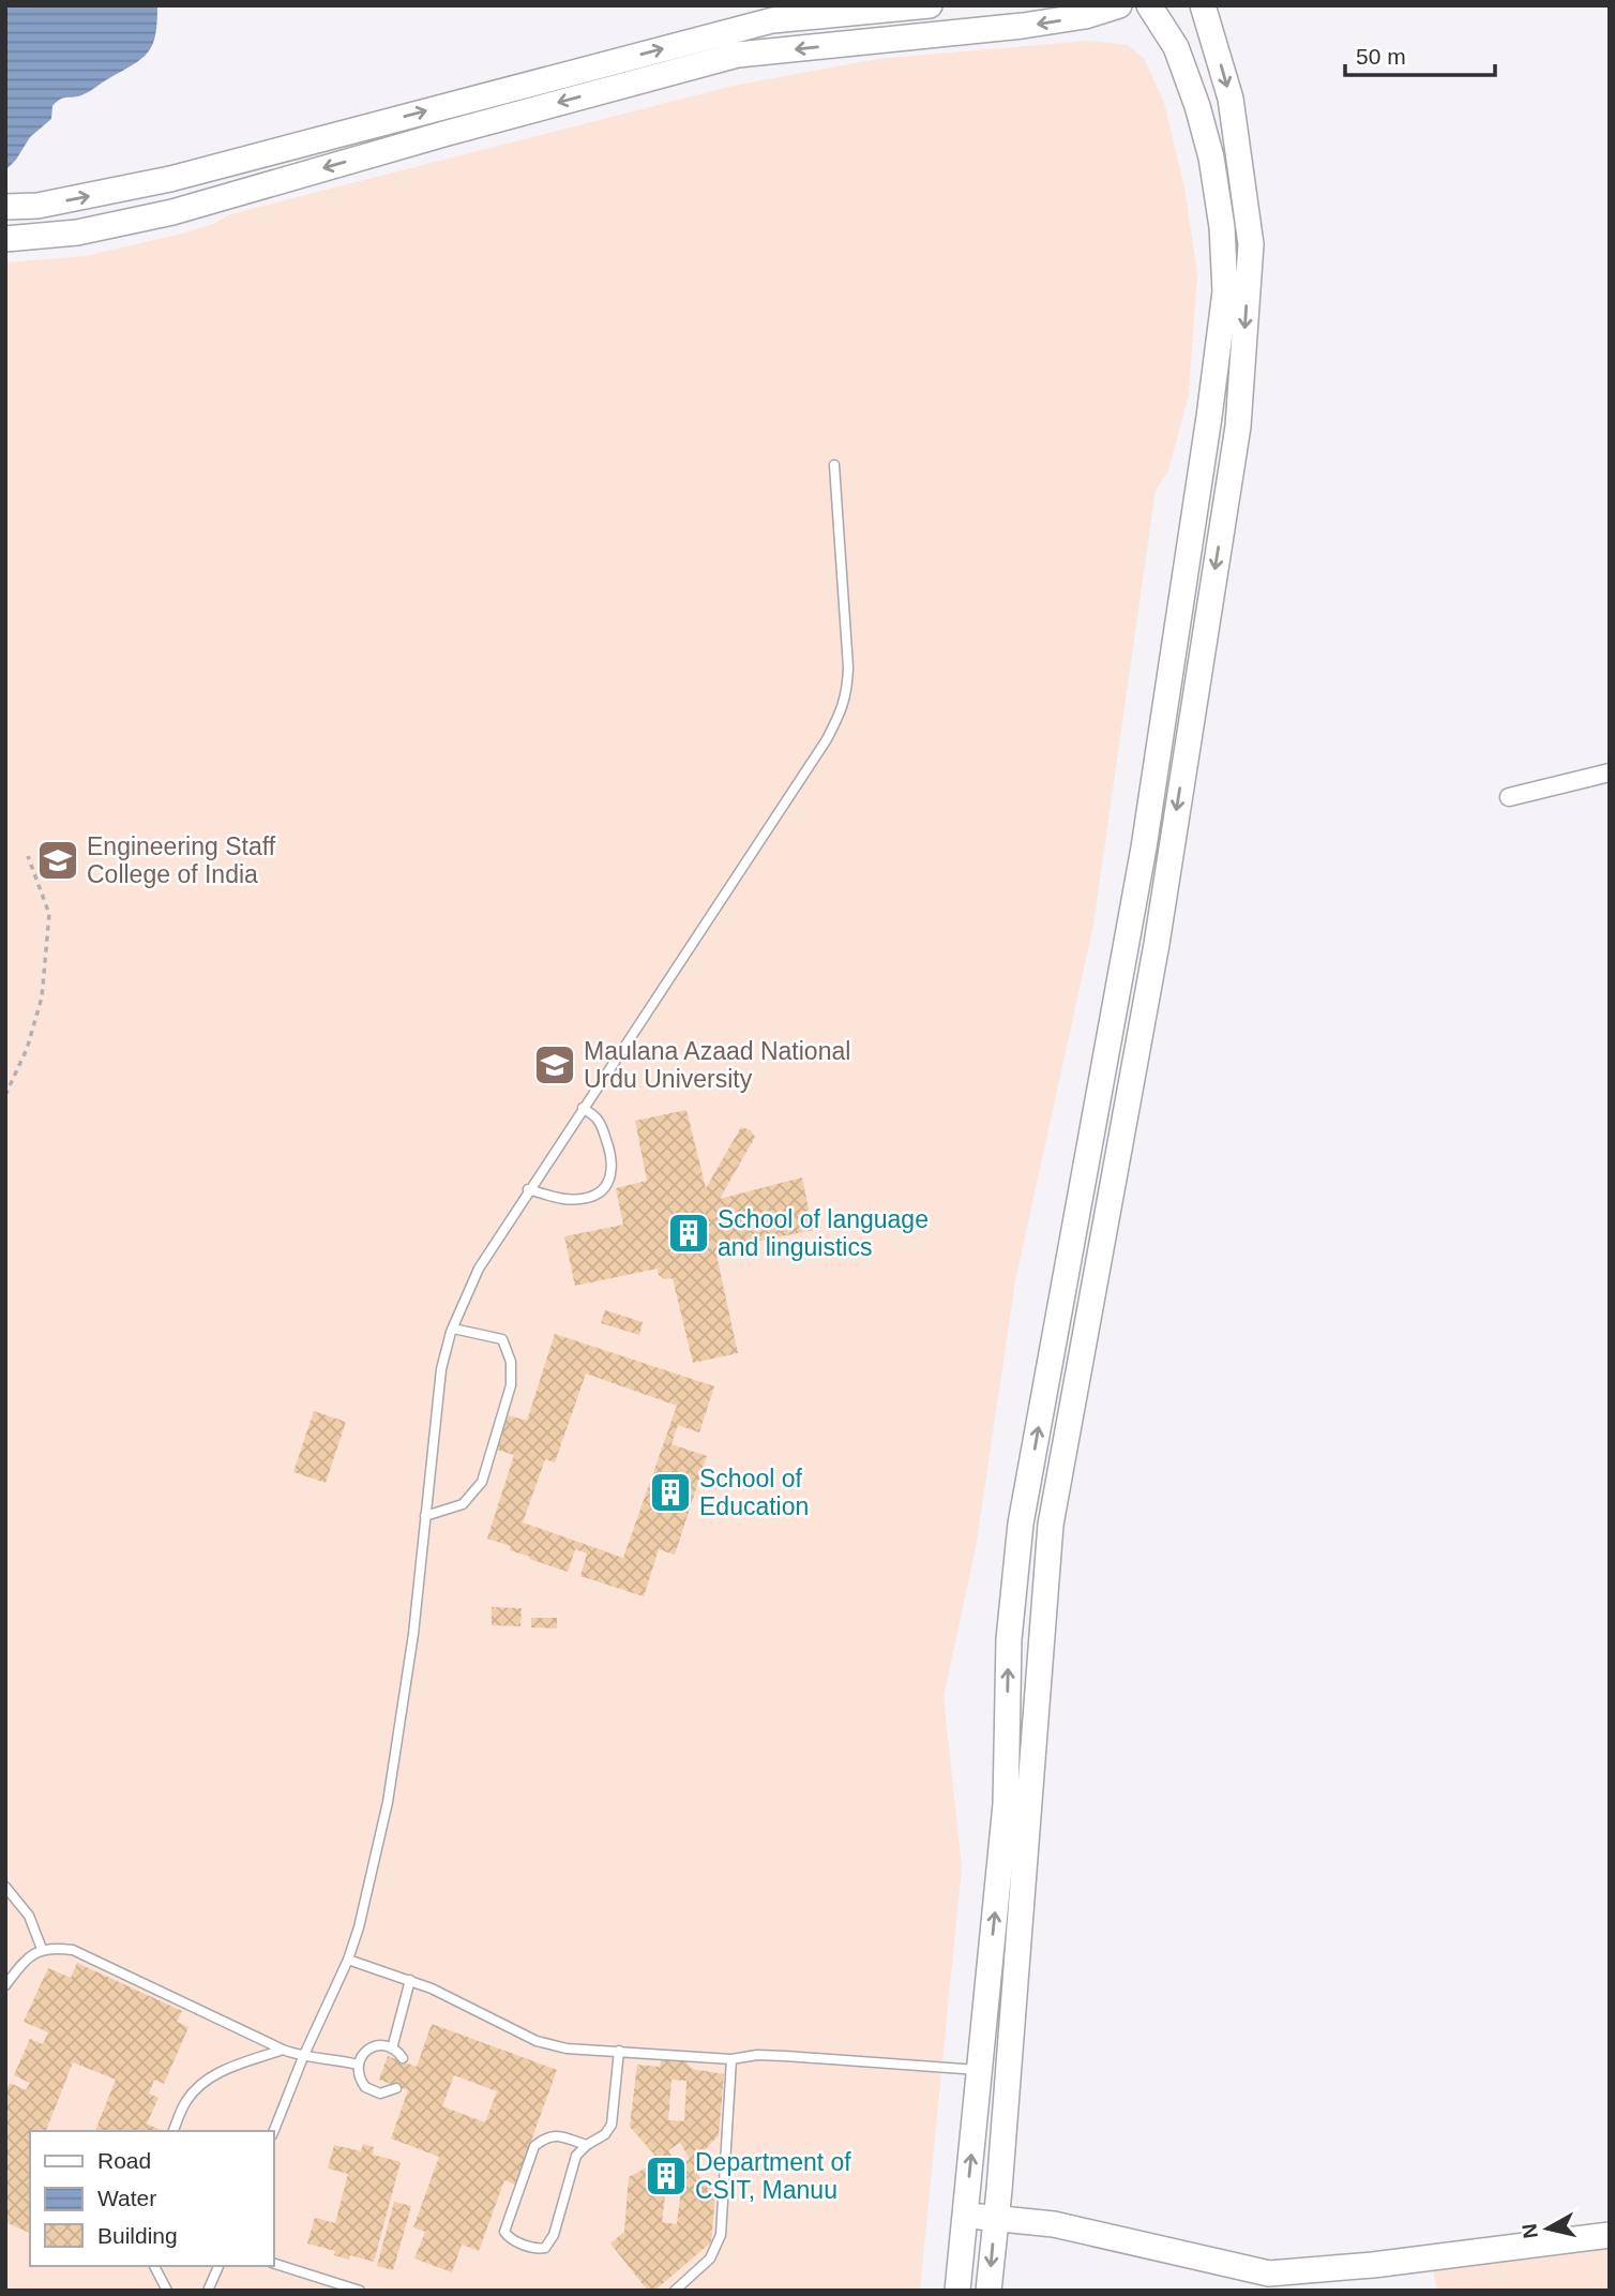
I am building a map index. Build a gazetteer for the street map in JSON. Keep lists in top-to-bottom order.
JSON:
{
  "places": {
    "school or university": ["Engineering Staff College of India", "Maulana Azaad National Urdu University"],
    "building": ["School of language and linguistics", "School of Education", "Department of CSIT, Manuu"]
  },
  "legend": ["Road", "Water", "Building"],
  "scale_bar": "50 m",
  "north": "left"
}
